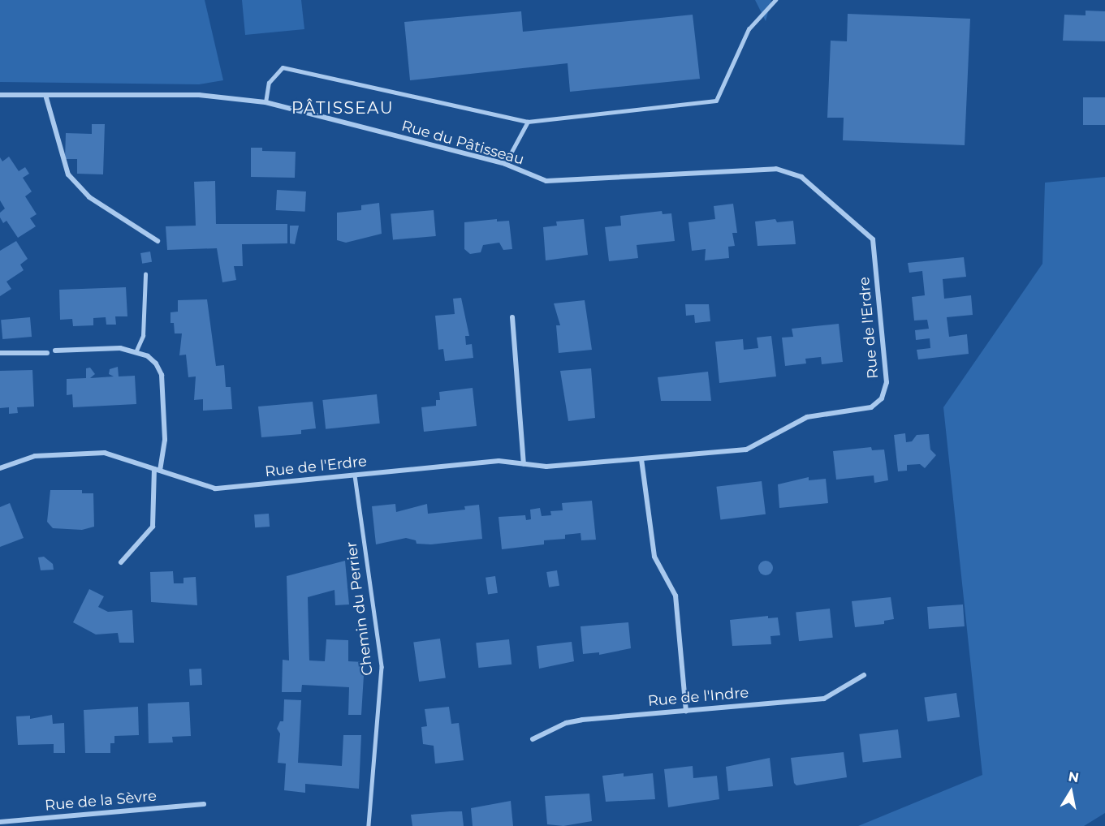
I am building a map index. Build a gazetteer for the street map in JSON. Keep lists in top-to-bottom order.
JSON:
{
  "streets": {
    "street": [
      "Rue du Pâtisseau",
      "Rue de l'Erdre",
      "Rue de l'Indre",
      "Rue de la Sèvre"
    ],
    "lane": ["Chemin du Perrier"]
  },
  "crossings": [
    ["Rue du Pâtisseau", "Rue de l'Erdre"],
    ["Rue de l'Erdre", "Chemin du Perrier"]
  ],
  "districts": ["PÂTISSEAU"],
  "north": "top"
}
